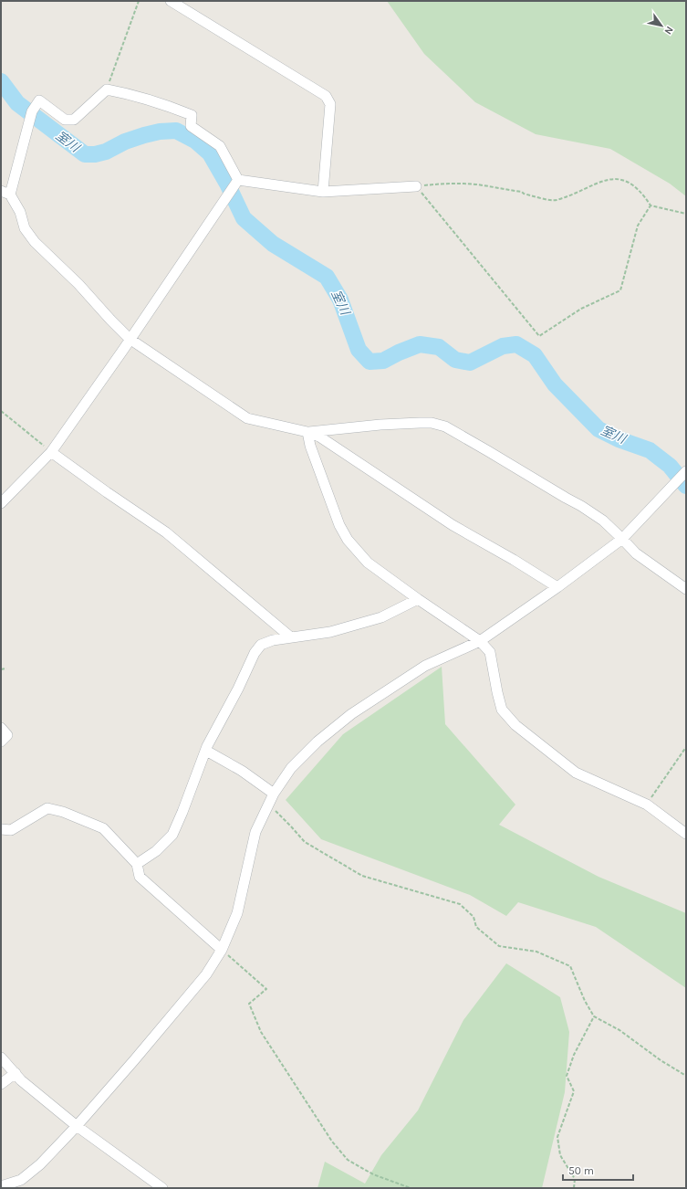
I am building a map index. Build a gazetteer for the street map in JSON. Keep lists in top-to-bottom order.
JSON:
{
  "water": ["室川"],
  "scale_bar": "50 m",
  "north": "bottom right"
}
